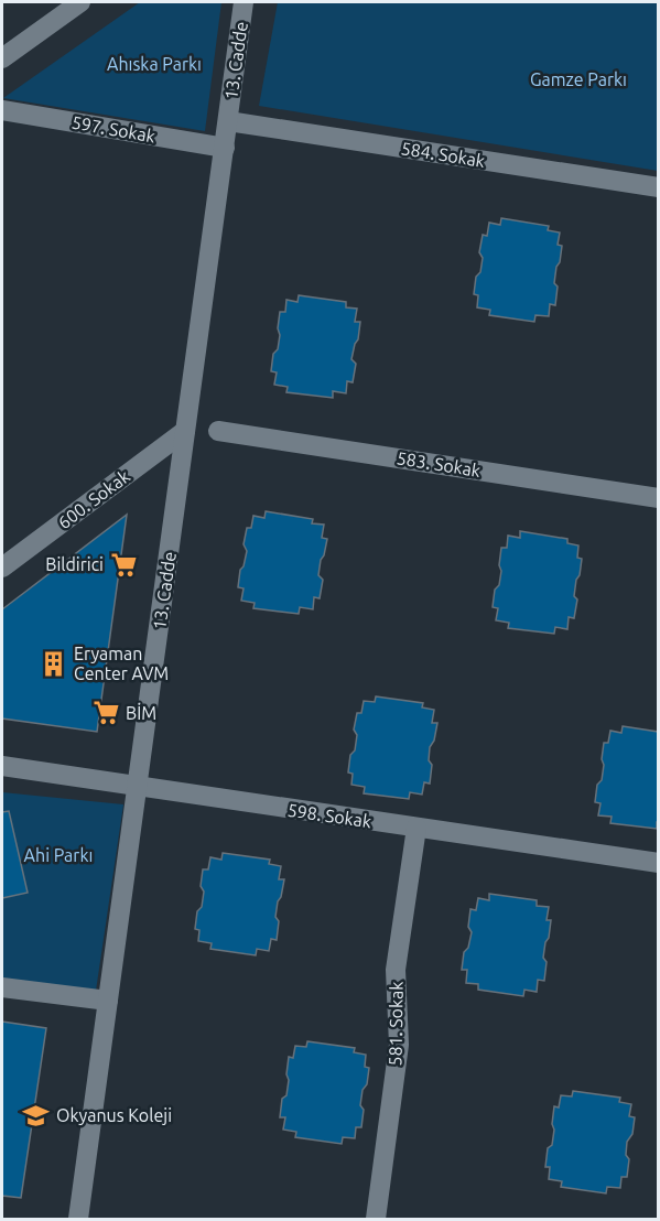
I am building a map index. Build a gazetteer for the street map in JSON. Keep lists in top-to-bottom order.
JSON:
{
  "streets": {
    "street": [
      "13. Cadde",
      "597. Sokak",
      "584. Sokak",
      "583. Sokak",
      "600. Sokak",
      "598. Sokak",
      "581. Sokak"
    ]
  },
  "crossings": [
    ["13. Cadde", "597. Sokak"],
    ["13. Cadde", "584. Sokak"],
    ["13. Cadde", "600. Sokak"],
    ["13. Cadde", "598. Sokak"],
    ["598. Sokak", "581. Sokak"]
  ],
  "parks": ["Ahıska Parkı", "Gamze Parkı", "Ahi Parkı"],
  "places": {
    "supermarket": ["Bildirici", "BİM"],
    "building": ["Eryaman Center AVM"],
    "school or university": ["Okyanus Koleji"]
  }
}
